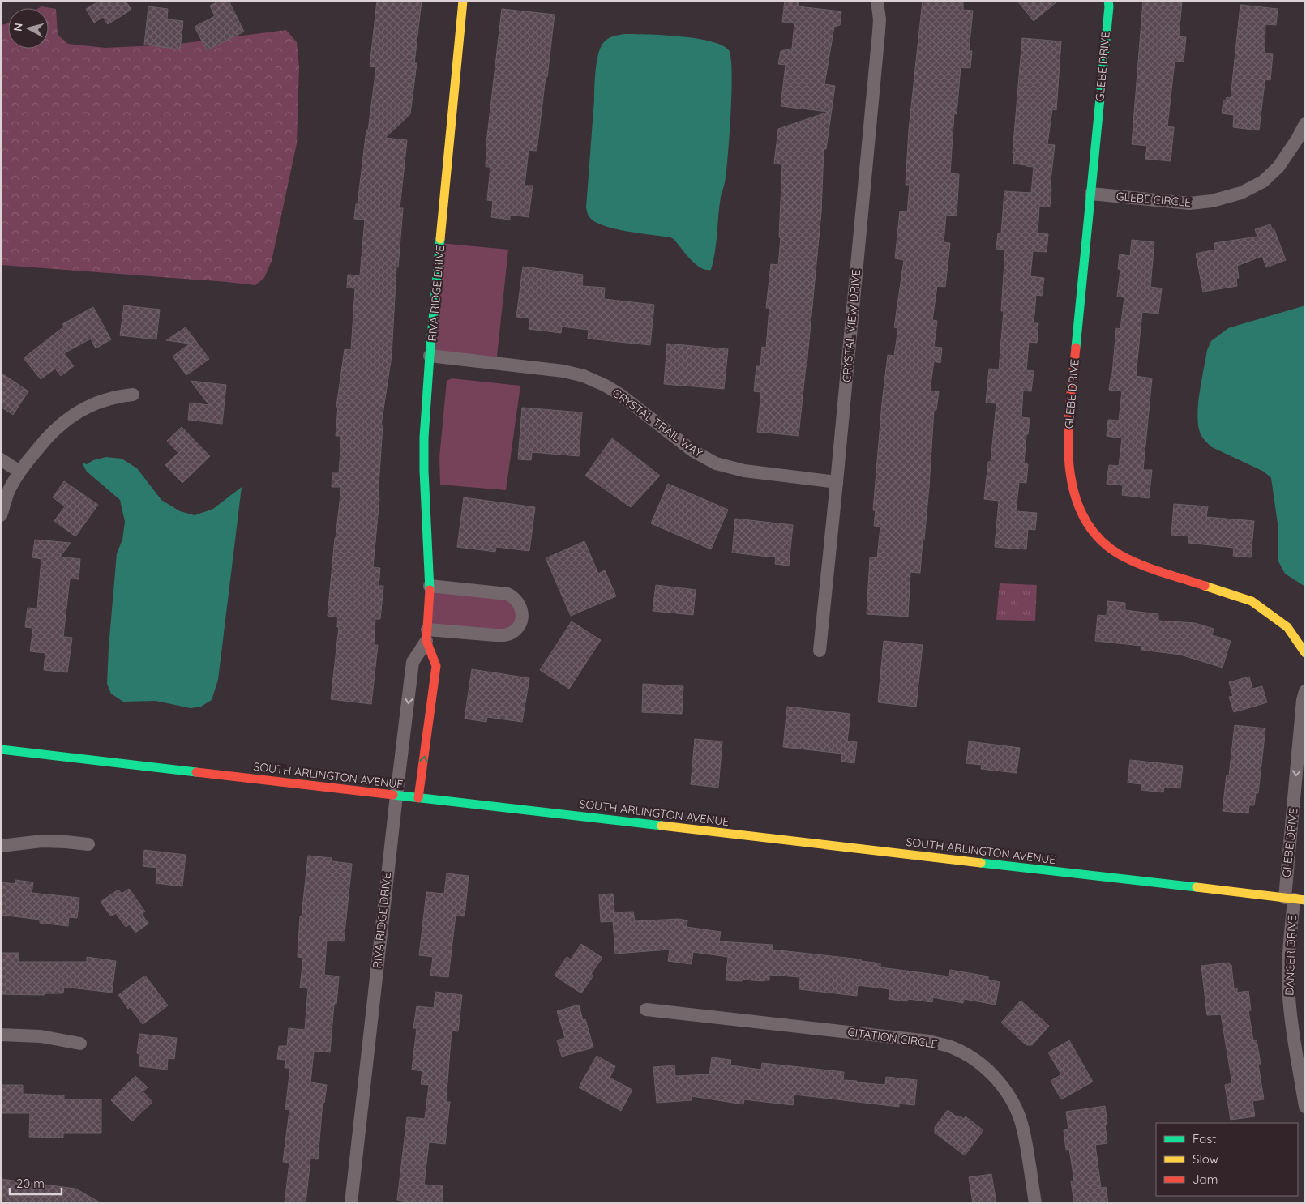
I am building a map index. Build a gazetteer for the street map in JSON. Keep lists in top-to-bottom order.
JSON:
{
  "streets": {
    "street": [
      "GLEBE DRIVE",
      "GLEBE CIRCLE",
      "RIVA RIDGE DRIVE",
      "CRYSTAL VIEW DRIVE",
      "CRYSTAL TRAIL WAY",
      "SOUTH ARLINGTON AVENUE",
      "DANCER DRIVE",
      "CITATION CIRCLE"
    ]
  },
  "crossings": [
    ["GLEBE DRIVE", "GLEBE CIRCLE"],
    ["GLEBE DRIVE", "SOUTH ARLINGTON AVENUE"],
    ["GLEBE DRIVE", "DANCER DRIVE"],
    ["RIVA RIDGE DRIVE", "CRYSTAL TRAIL WAY"],
    ["RIVA RIDGE DRIVE", "SOUTH ARLINGTON AVENUE"],
    ["CRYSTAL VIEW DRIVE", "CRYSTAL TRAIL WAY"],
    ["SOUTH ARLINGTON AVENUE", "DANCER DRIVE"]
  ],
  "legend": ["Fast", "Slow", "Jam"],
  "scale_bar": "20 m",
  "north": "left"
}
